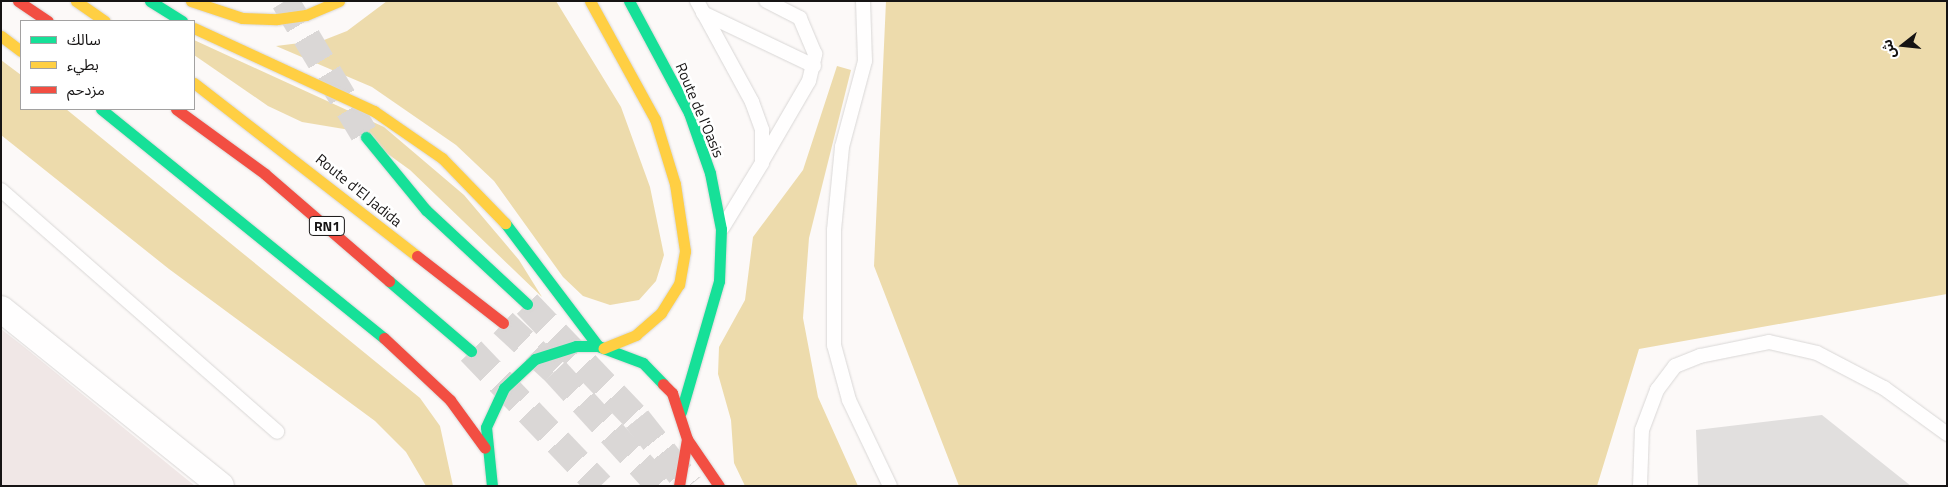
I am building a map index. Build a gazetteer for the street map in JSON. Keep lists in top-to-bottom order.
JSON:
{
  "streets": {
    "main road": ["Route de l'Oasis", "Route d'El Jadida", "RN1"]
  },
  "legend": ["سالك", "بطيء", "مزدحم"],
  "north": "left"
}
